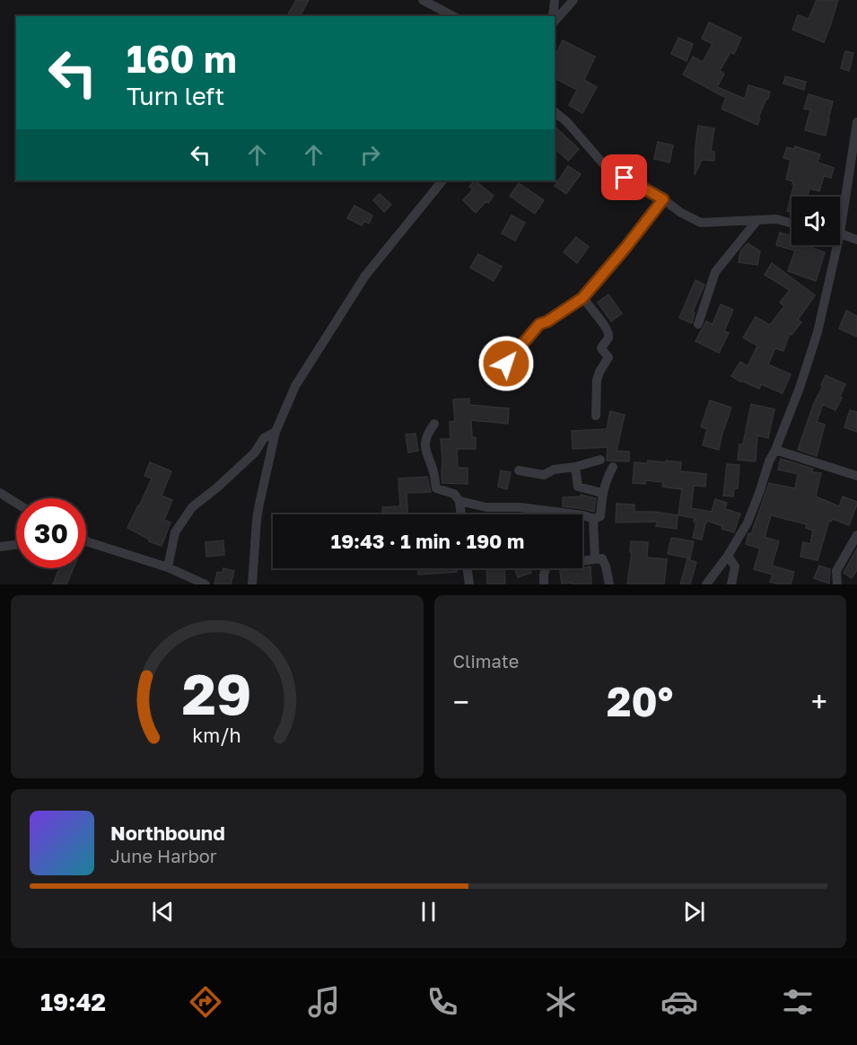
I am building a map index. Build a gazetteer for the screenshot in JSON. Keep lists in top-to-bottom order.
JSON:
{
  "page": {
    "turn": ["160 m", "Turn left"],
    "limit": "30",
    "trip": "19:43 · 1 min · 190 m",
    "tile": "Climate",
    "heat": ["−", "20°", "+"],
    "song": ["Northbound", "June Harbor"],
    "tabs": "19:42",
    "gauge": ["29", "km/h"]
  }
}
